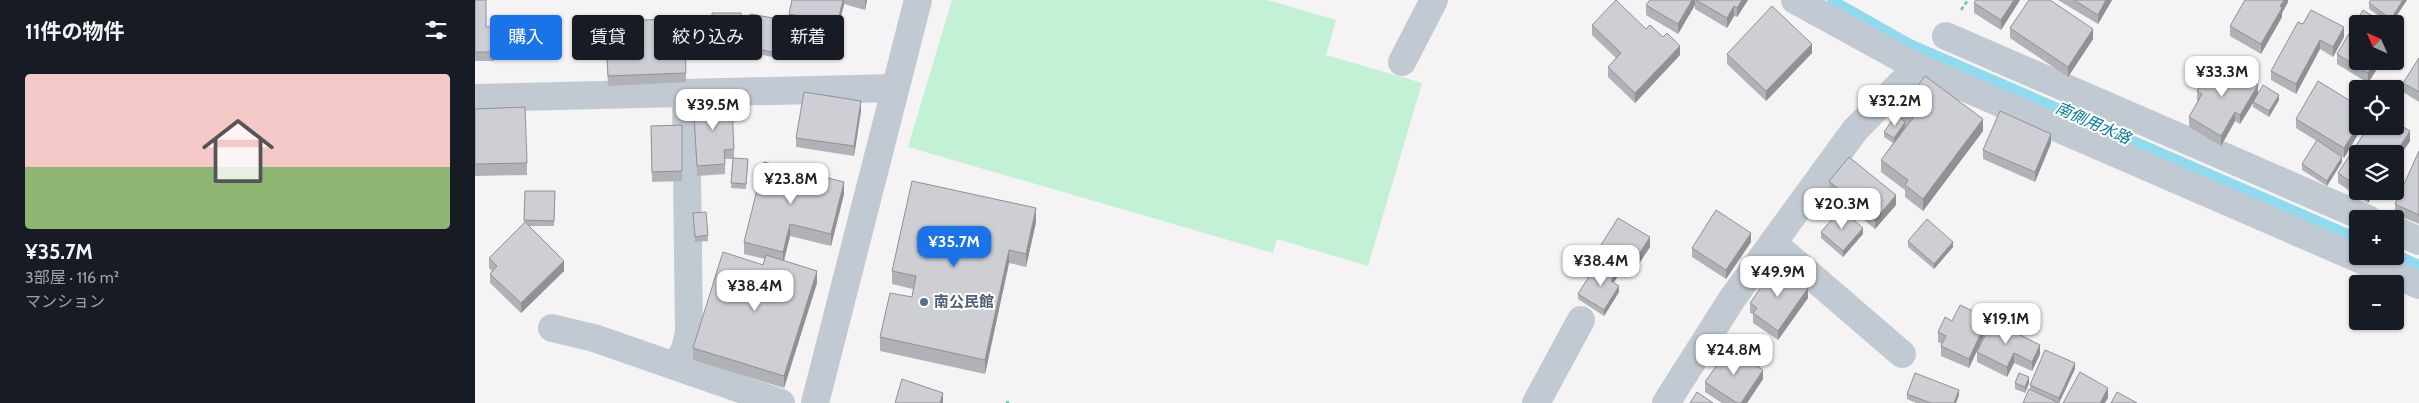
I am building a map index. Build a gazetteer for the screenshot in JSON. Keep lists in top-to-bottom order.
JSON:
{
  "water": ["南側用水路"],
  "places": ["南公民館"],
  "north": "top left",
  "page": {
    "heading": "11件の物件",
    "map_buttons": ["+", "−"],
    "chip": [
      "購入",
      "賃貸",
      "絞り込み",
      "新着"
    ],
    "price": [
      "¥33.3M",
      "¥32.2M",
      "¥39.5M",
      "¥23.8M",
      "¥20.3M",
      "¥35.7M",
      "¥38.4M",
      "¥49.9M",
      "¥38.4M",
      "¥19.1M",
      "¥24.8M"
    ],
    "list": [
      {
        "name": "¥35.7M",
        "note": "3部屋 · 116 m² · マンション"
      }
    ]
  }
}
